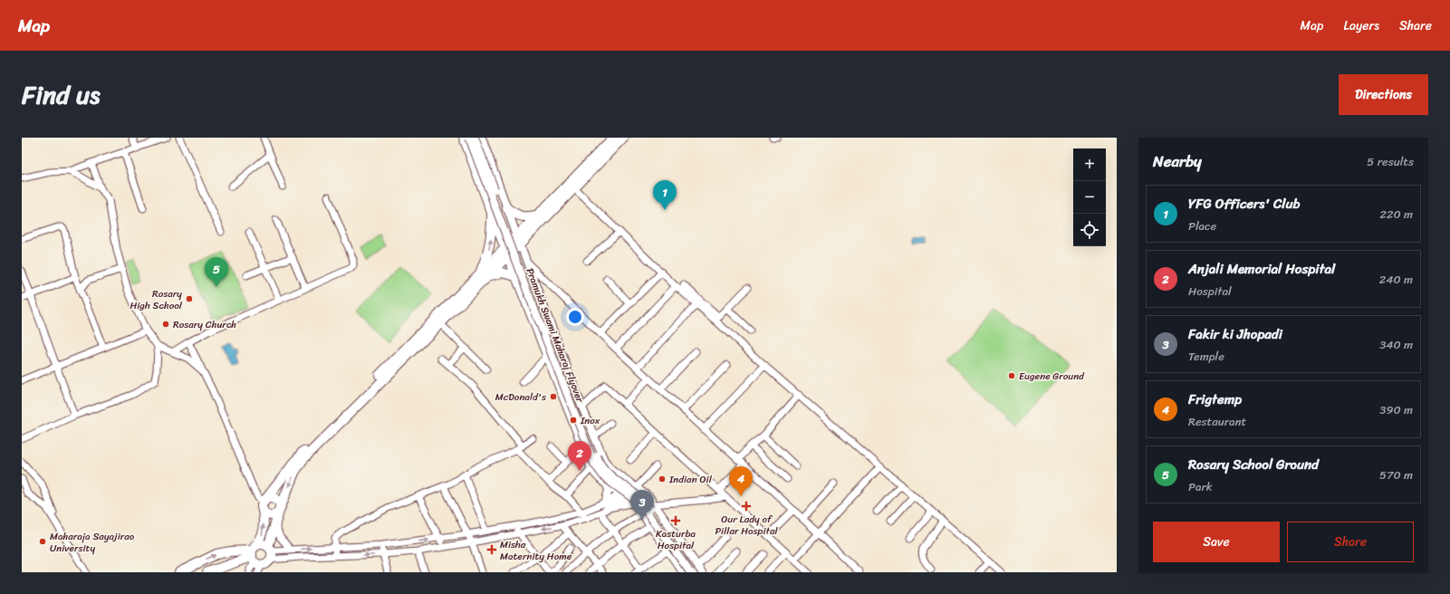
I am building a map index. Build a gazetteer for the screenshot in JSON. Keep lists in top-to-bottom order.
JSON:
{
  "streets": {
    "main road": ["Pramukh Swami Maharaj Flyover"]
  },
  "places": {
    "other": [
      "Rosary High School",
      "Rosary Church",
      "Eugene Ground",
      "McDonald's",
      "Inox",
      "Indian Oil",
      "Maharaja Sayajirao University"
    ],
    "health": ["Our Lady of Pillar Hospital", "Kasturba Hospital", "Misha Maternity Home"]
  },
  "page": {
    "header": "Map",
    "nav": ["Map", "Layers", "Share"],
    "title": "Find us",
    "buttons": [
      "Directions",
      ["Save", "Share"]
    ],
    "heading": ["Nearby", "5 results"],
    "map_buttons": ["+", "−"],
    "pins": [
      "1",
      "5",
      "2",
      "4",
      "3"
    ],
    "list": [
      {
        "mark": "1",
        "name": "YFG Officers' Club",
        "note": "Place",
        "value": "220 m"
      },
      {
        "mark": "2",
        "name": "Anjali Memorial Hospital",
        "note": "Hospital",
        "value": "240 m"
      },
      {
        "mark": "3",
        "name": "Fakir ki Jhopadi",
        "note": "Temple",
        "value": "340 m"
      },
      {
        "mark": "4",
        "name": "Frigtemp",
        "note": "Restaurant",
        "value": "390 m"
      },
      {
        "mark": "5",
        "name": "Rosary School Ground",
        "note": "Park",
        "value": "570 m"
      }
    ]
  }
}
